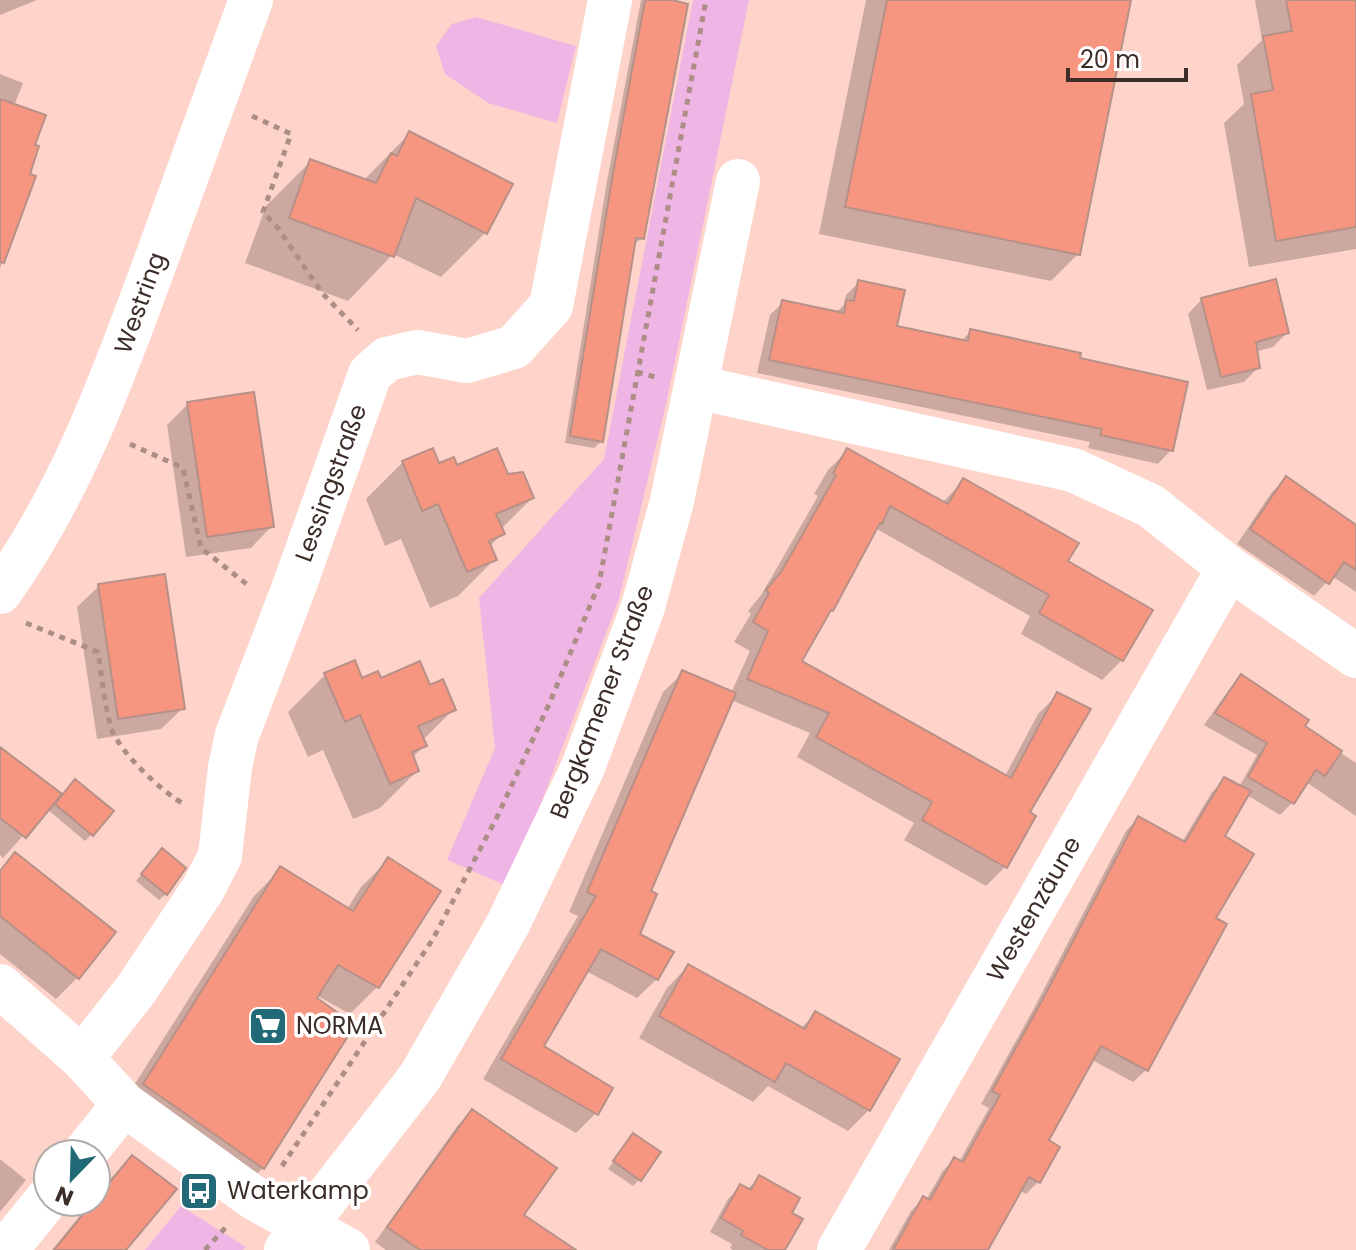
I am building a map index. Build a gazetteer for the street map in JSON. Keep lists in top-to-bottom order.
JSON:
{
  "streets": {
    "street": [
      "Westring",
      "Lessingstraße",
      "Bergkamener Straße",
      "Westenzäune"
    ]
  },
  "places": {
    "supermarket": ["NORMA"],
    "bus stop": ["Waterkamp"]
  },
  "scale_bar": "20 m",
  "north": "bottom left"
}
